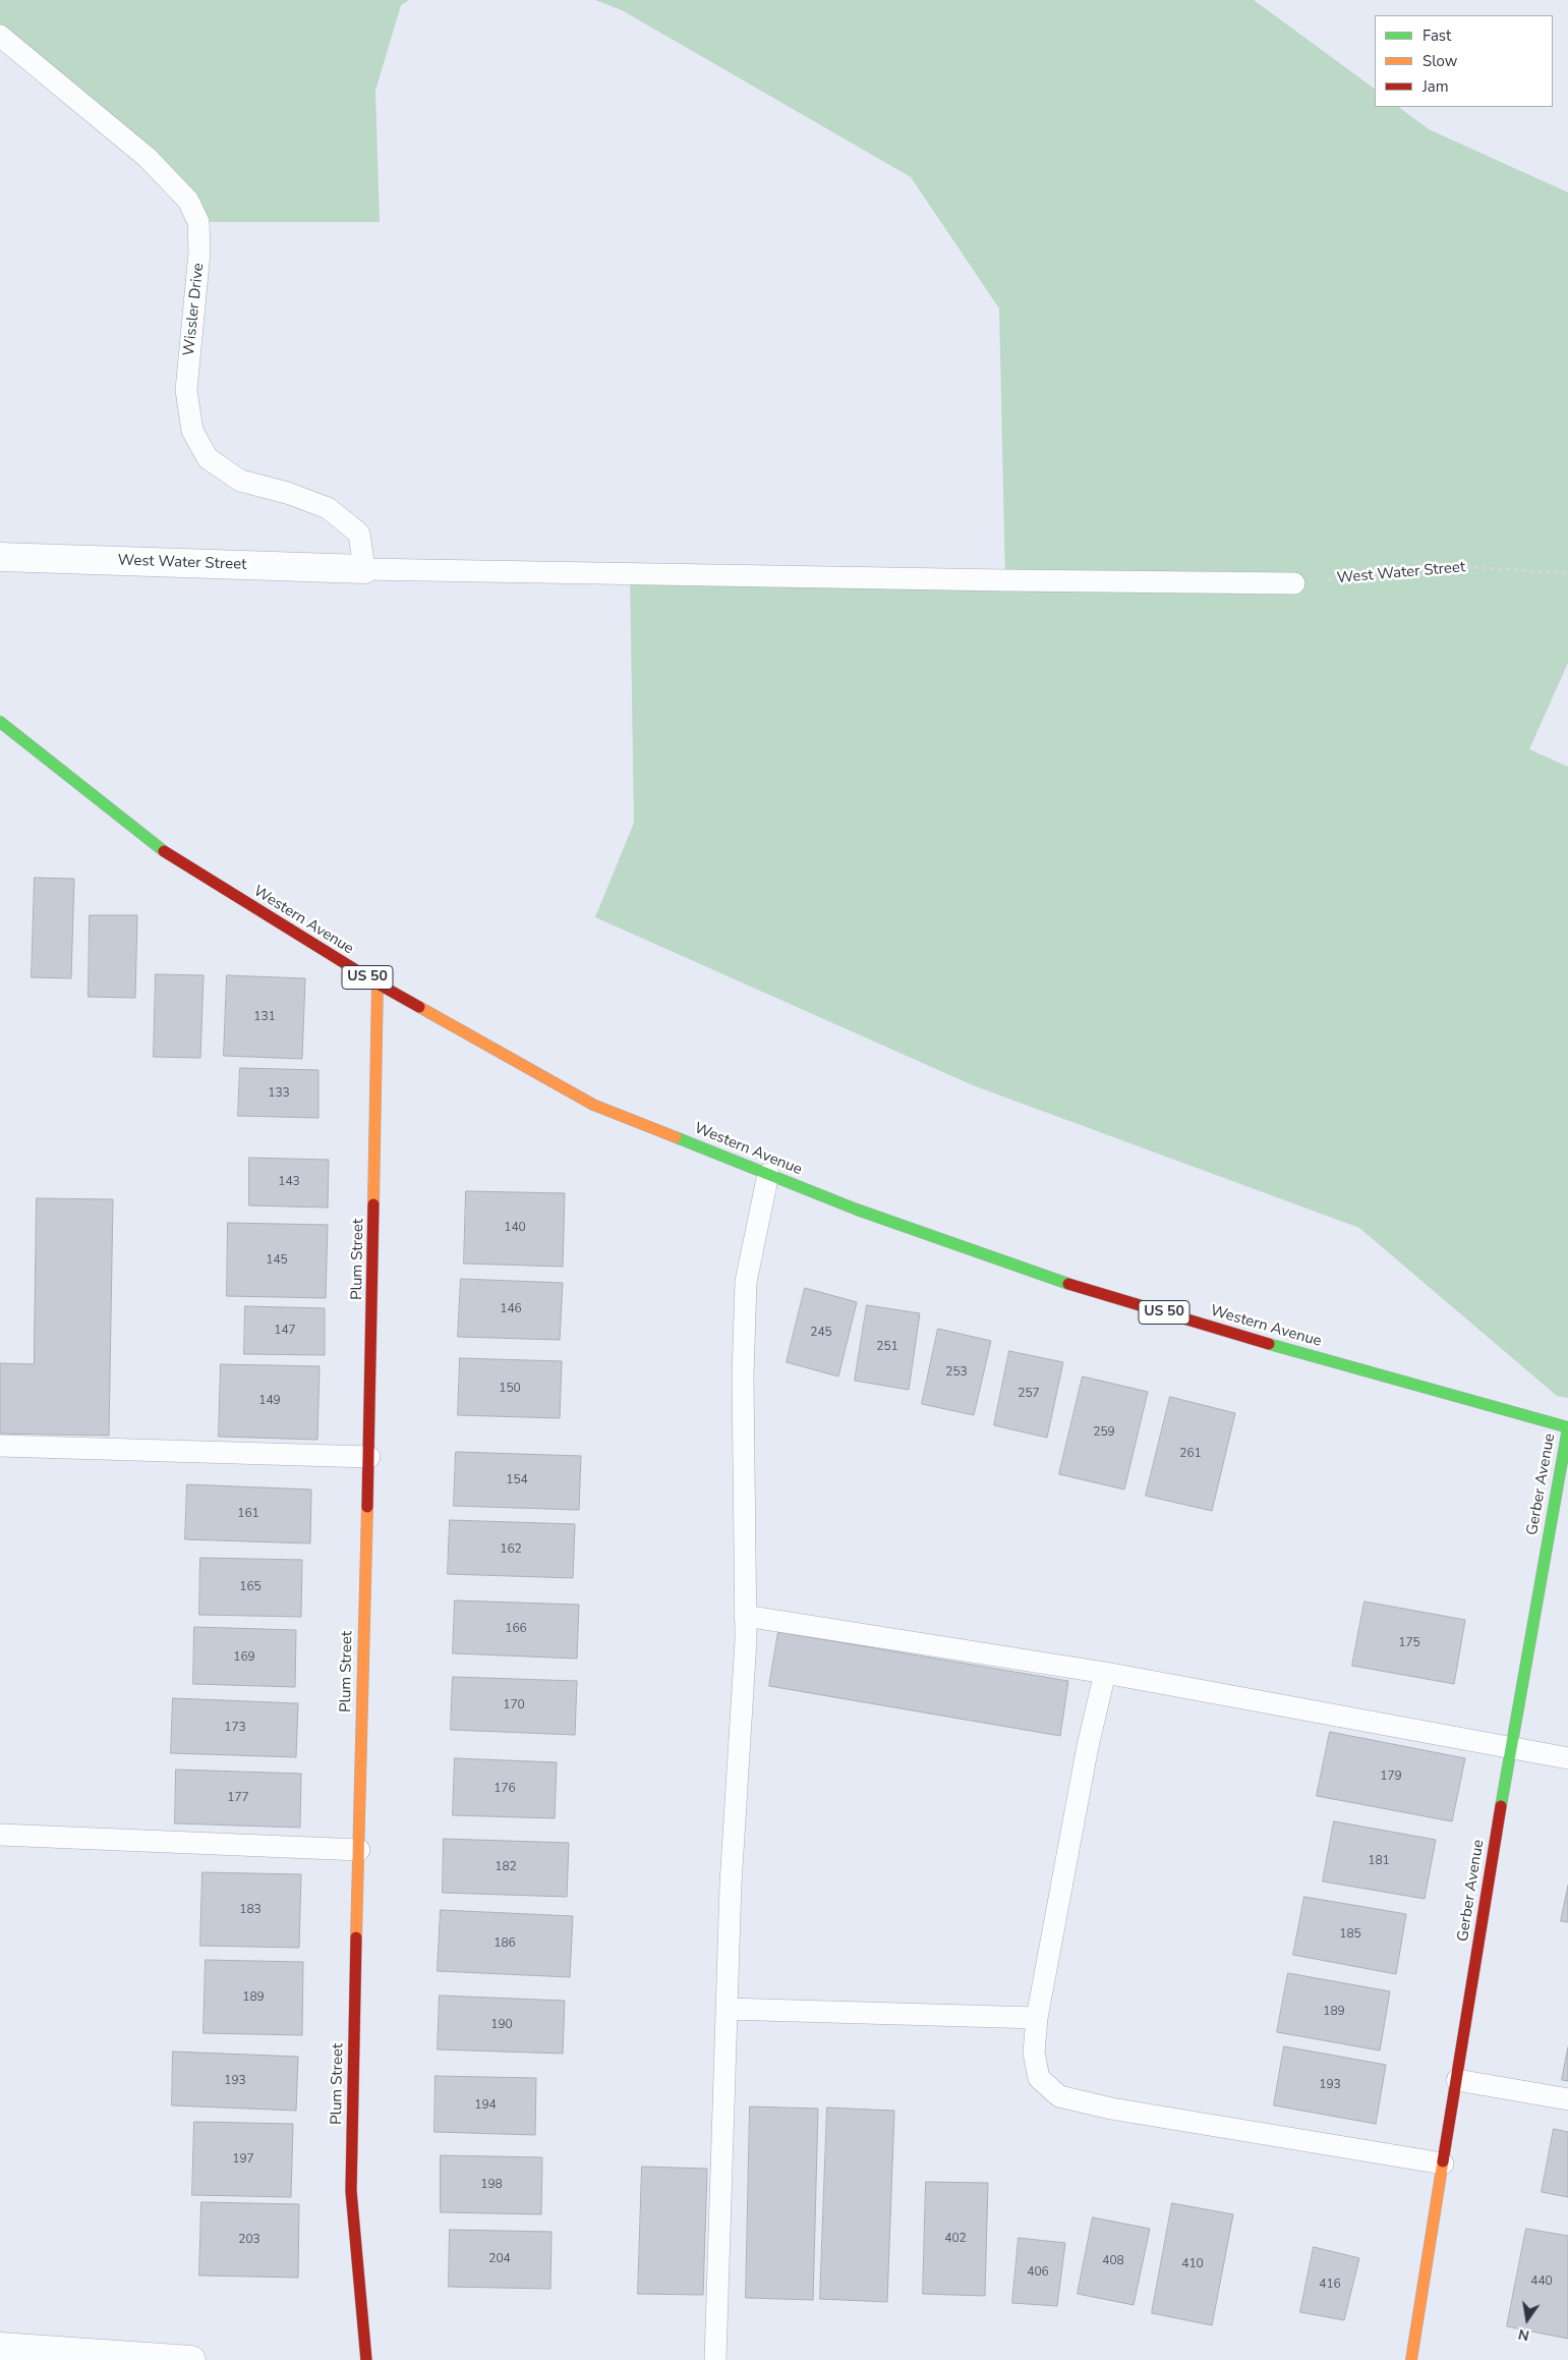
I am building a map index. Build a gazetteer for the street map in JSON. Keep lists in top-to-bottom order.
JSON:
{
  "streets": {
    "street": [
      "West Water Street",
      "Western Avenue",
      "US 50",
      "Plum Street",
      "Gerber Avenue"
    ],
    "lane": ["Wissler Drive"]
  },
  "crossings": [
    ["Wissler Drive", "West Water Street"],
    ["Western Avenue", "Plum Street"],
    ["Western Avenue", "Gerber Avenue"]
  ],
  "house_numbers": [
    "131",
    "133",
    "143",
    "140",
    "145",
    "146",
    "147",
    "245",
    "251",
    "253",
    "150",
    "257",
    "149",
    "259",
    "261",
    "154",
    "161",
    "162",
    "165",
    "166",
    "175",
    "169",
    "170",
    "173",
    "179",
    "176",
    "177",
    "181",
    "182",
    "183",
    "185",
    "186",
    "189",
    "189",
    "190",
    "193",
    "193",
    "194",
    "197",
    "198",
    "402",
    "203",
    "204",
    "408",
    "410",
    "406",
    "440",
    "416"
  ],
  "legend": ["Fast", "Slow", "Jam"],
  "north": "bottom"
}
